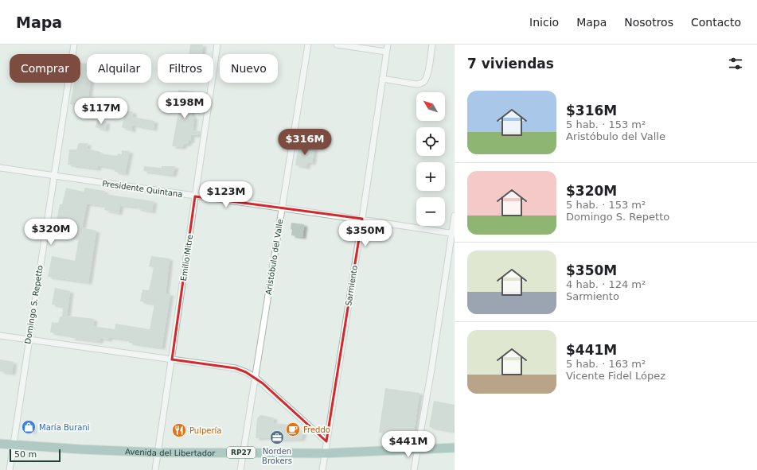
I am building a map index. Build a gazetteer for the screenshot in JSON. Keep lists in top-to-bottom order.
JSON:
{
  "streets": {
    "main road": ["Avenida del Libertador", "RP27"],
    "street": [
      "Presidente Quintana",
      "Aristóbulo del Valle",
      "Emilio Mitre",
      "Sarmiento",
      "Domingo S. Repetto"
    ]
  },
  "crossings": [
    ["Presidente Quintana", "Aristóbulo del Valle"],
    ["Presidente Quintana", "Emilio Mitre"],
    ["Presidente Quintana", "Sarmiento"],
    ["Presidente Quintana", "Domingo S. Repetto"],
    ["Aristóbulo del Valle", "Avenida del Libertador"],
    ["Emilio Mitre", "Avenida del Libertador"],
    ["Sarmiento", "Avenida del Libertador"],
    ["Domingo S. Repetto", "Avenida del Libertador"]
  ],
  "places": {
    "shop": ["María Burani"],
    "cafe": ["Freddo"],
    "restaurant": ["Pulpería"],
    "office": ["Norden Brokers"]
  },
  "scale_bar": "50 m",
  "north": "top left",
  "page": {
    "header": "Mapa",
    "nav": [
      "Inicio",
      "Mapa",
      "Nosotros",
      "Contacto"
    ],
    "heading": "7 viviendas",
    "chip": [
      "Comprar",
      "Alquilar",
      "Filtros",
      "Nuevo"
    ],
    "list": [
      {
        "name": "$316M",
        "note": "5 hab. · 153 m² · Aristóbulo del Valle"
      },
      {
        "name": "$320M",
        "note": "5 hab. · 153 m² · Domingo S. Repetto"
      },
      {
        "name": "$350M",
        "note": "4 hab. · 124 m² · Sarmiento"
      },
      {
        "name": "$441M",
        "note": "5 hab. · 163 m² · Vicente Fidel López"
      }
    ],
    "map_buttons": ["+", "−"],
    "price": [
      "$198M",
      "$117M",
      "$316M",
      "$123M",
      "$320M",
      "$350M",
      "$441M"
    ],
    "scale": "50 m"
  }
}
